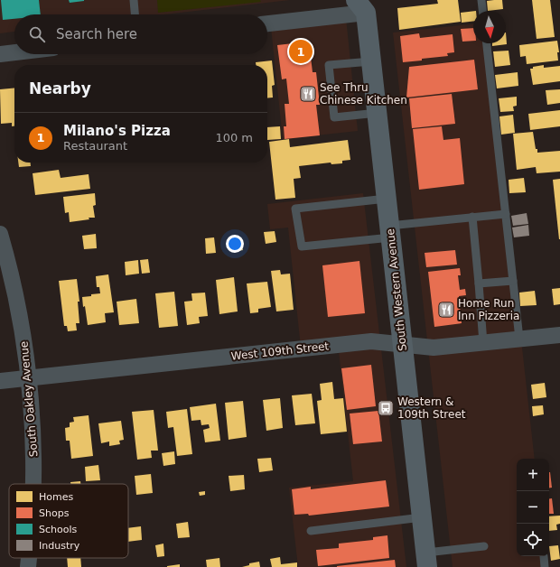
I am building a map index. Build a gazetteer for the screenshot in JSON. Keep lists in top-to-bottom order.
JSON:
{
  "streets": {
    "main road": ["South Western Avenue"],
    "street": ["West 109th Street", "South Oakley Avenue"]
  },
  "crossings": [
    ["South Western Avenue", "West 109th Street"],
    ["West 109th Street", "South Oakley Avenue"]
  ],
  "places": {
    "restaurant": ["See Thru Chinese Kitchen", "Home Run Inn Pizzeria"],
    "bus stop": ["Western & 109th Street"]
  },
  "legend": [
    "Homes",
    "Shops",
    "Schools",
    "Industry"
  ],
  "north": "bottom",
  "page": {
    "search": "Search here",
    "pins": "1",
    "heading": "Nearby",
    "list": [
      {
        "mark": "1",
        "name": "Milano's Pizza",
        "note": "Restaurant",
        "value": "100 m"
      }
    ],
    "map_buttons": ["+", "−"]
  }
}
